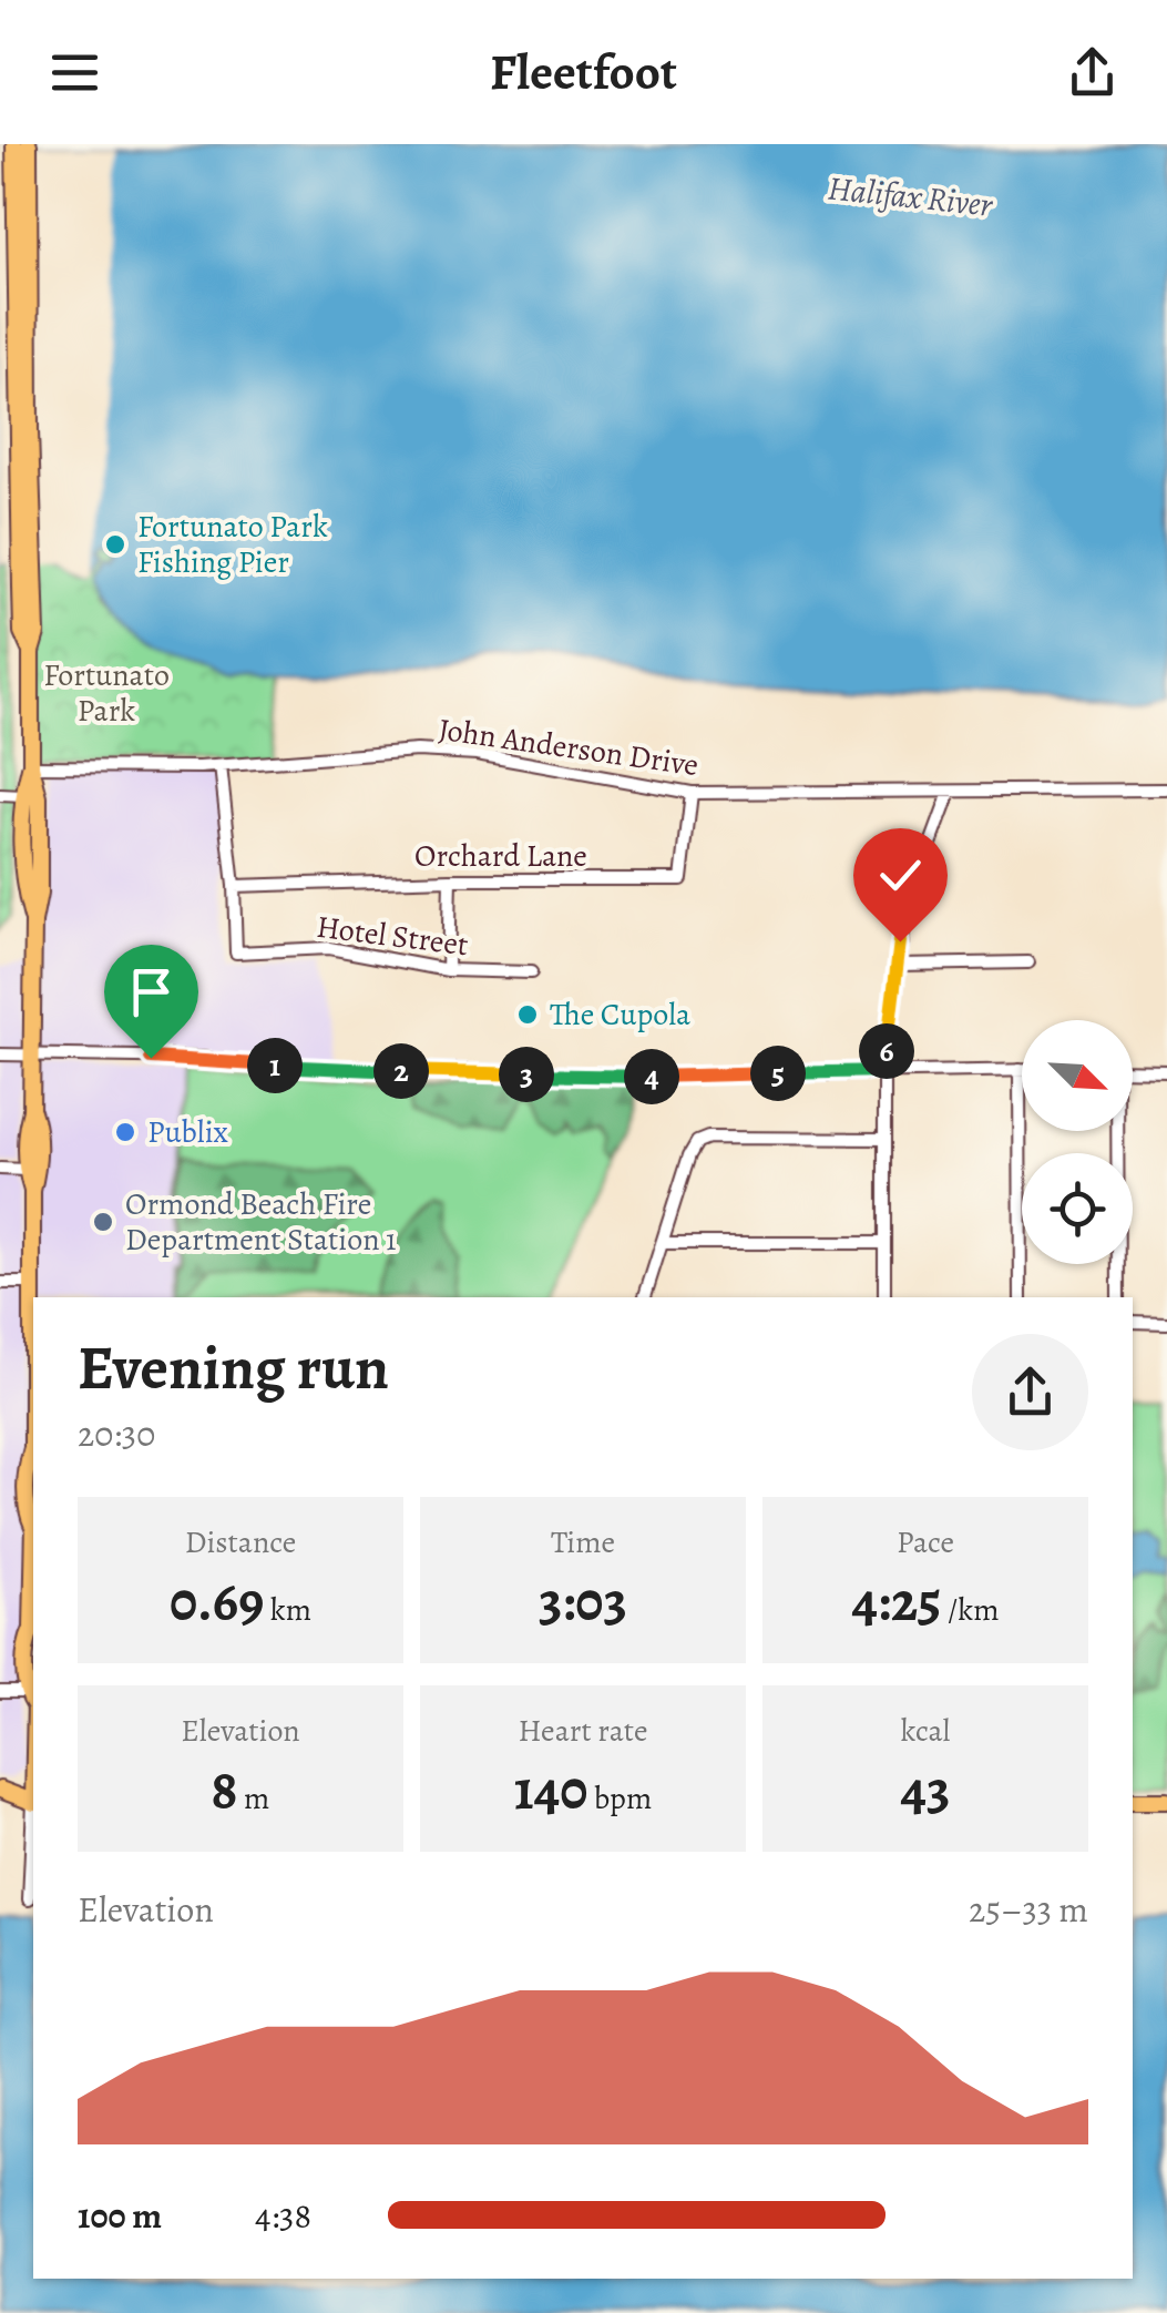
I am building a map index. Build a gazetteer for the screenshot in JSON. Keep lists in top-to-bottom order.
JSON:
{
  "streets": {
    "street": ["John Anderson Drive", "Orchard Lane", "Hotel Street"]
  },
  "crossings": [
    ["John Anderson Drive", "Orchard Lane"],
    ["John Anderson Drive", "Hotel Street"],
    ["Orchard Lane", "Hotel Street"]
  ],
  "water": ["Halifax River"],
  "parks": ["Fortunato Park"],
  "places": [
    "Fortunato Park Fishing Pier",
    "The Cupola",
    "Publix",
    "Ormond Beach Fire Department Station 1"
  ],
  "north": "bottom right",
  "page": {
    "header": "Fleetfoot",
    "pins": [
      "6",
      "1",
      "2",
      "5",
      "3",
      "4"
    ],
    "heading": ["Evening run", "20:30"],
    "stats": [
      ["Distance", "0.69 km"],
      ["Time", "3:03"],
      ["Pace", "4:25 /km"],
      ["Elevation", "8 m"],
      ["Heart rate", "140 bpm"],
      ["kcal", "43"]
    ],
    "chart": ["Elevation", "25–33 m"],
    "list": [
      {
        "name": "100 m",
        "note": "4:38"
      }
    ]
  }
}
